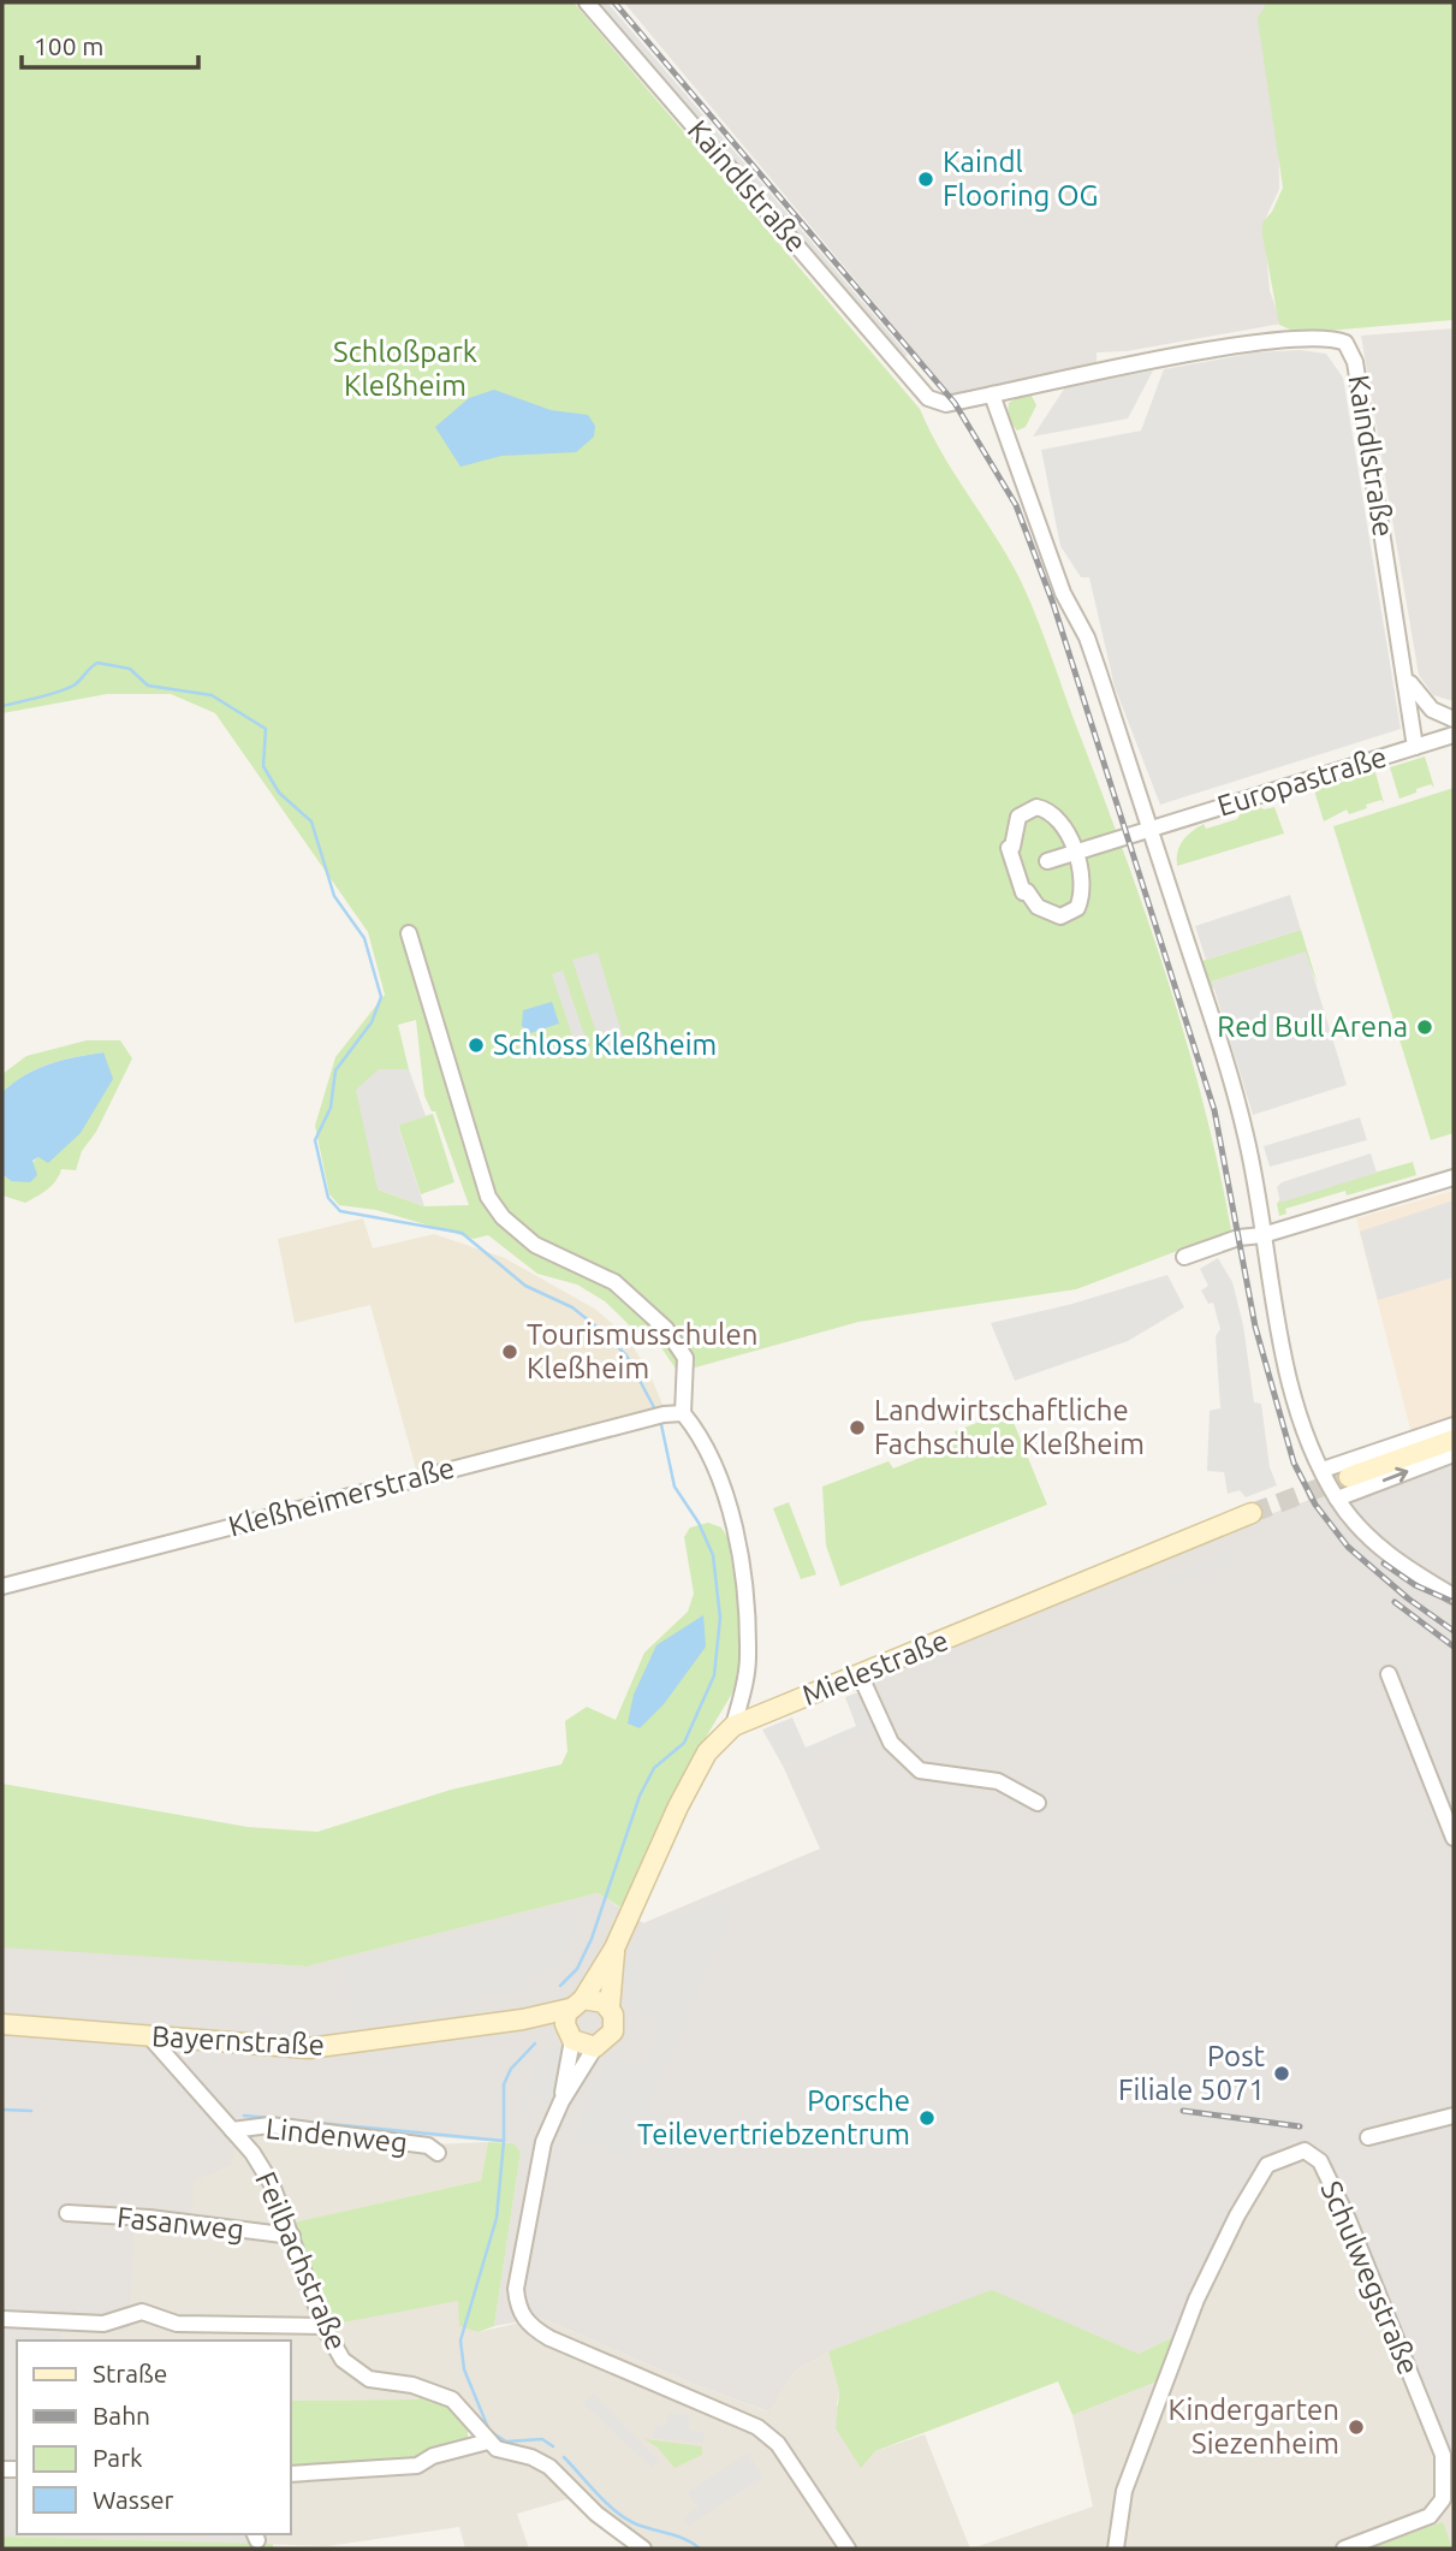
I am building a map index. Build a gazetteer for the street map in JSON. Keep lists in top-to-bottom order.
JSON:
{
  "streets": {
    "street": [
      "Kaindlstraße",
      "Europastraße",
      "Kleßheimerstraße",
      "Mielestraße",
      "Bayernstraße",
      "Lindenweg",
      "Fasanweg",
      "Feilbachstraße",
      "Schulwegstraße"
    ]
  },
  "crossings": [
    ["Kaindlstraße", "Europastraße"],
    ["Mielestraße", "Bayernstraße"],
    ["Bayernstraße", "Feilbachstraße"],
    ["Lindenweg", "Feilbachstraße"],
    ["Fasanweg", "Feilbachstraße"]
  ],
  "parks": ["Schloßpark Kleßheim"],
  "places": [
    "Kaindl Flooring OG",
    "Red Bull Arena",
    "Schloss Kleßheim",
    "Tourismusschulen Kleßheim",
    "Landwirtschaftliche Fachschule Kleßheim",
    "Post Filiale 5071",
    "Porsche Teilevertriebzentrum",
    "Kindergarten Siezenheim"
  ],
  "legend": [
    "Straße",
    "Bahn",
    "Park",
    "Wasser"
  ],
  "scale_bar": "100 m"
}
